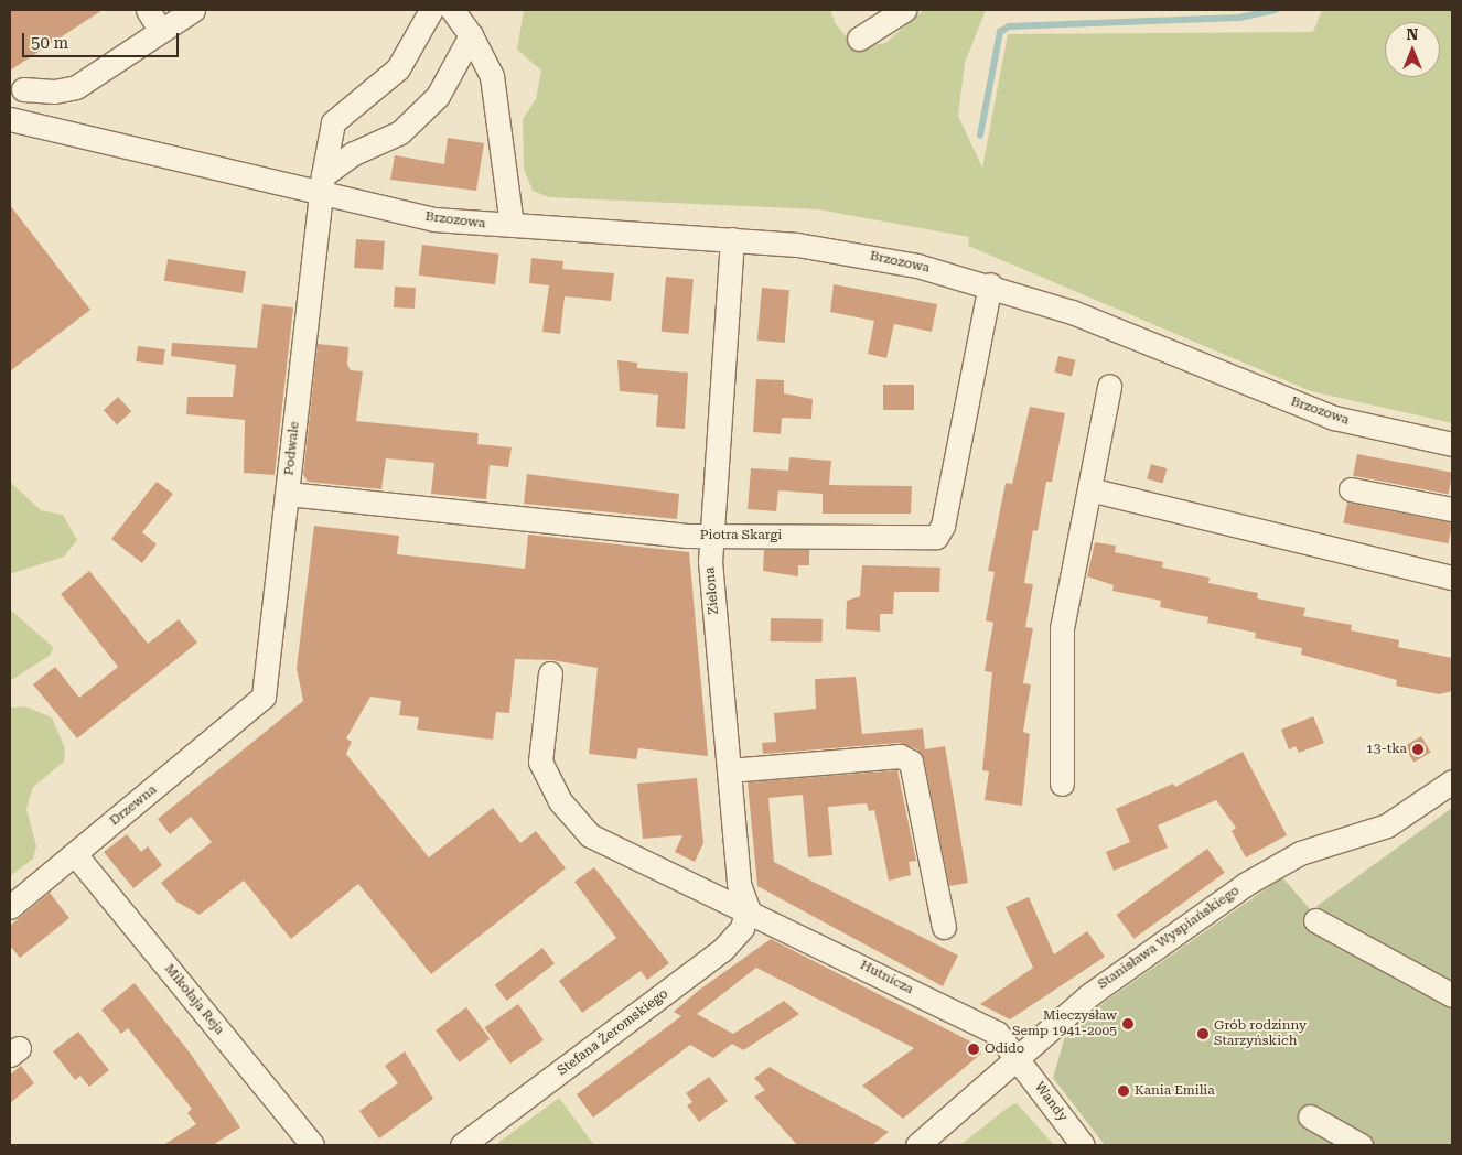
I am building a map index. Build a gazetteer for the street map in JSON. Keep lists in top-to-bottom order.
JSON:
{
  "streets": {
    "street": [
      "Brzozowa",
      "Podwale",
      "Piotra Skargi",
      "Zielona",
      "Drzewna",
      "Stanisława Wyspiańskiego",
      "Hutnicza",
      "Mikołaja Reja",
      "Stefana Żeromskiego",
      "Wandy"
    ]
  },
  "crossings": [
    ["Brzozowa", "Podwale"],
    ["Brzozowa", "Piotra Skargi"],
    ["Brzozowa", "Zielona"],
    ["Podwale", "Piotra Skargi"],
    ["Podwale", "Drzewna"],
    ["Piotra Skargi", "Zielona"],
    ["Zielona", "Hutnicza"],
    ["Zielona", "Stefana Żeromskiego"],
    ["Drzewna", "Mikołaja Reja"],
    ["Stanisława Wyspiańskiego", "Hutnicza"],
    ["Stanisława Wyspiańskiego", "Wandy"],
    ["Hutnicza", "Stefana Żeromskiego"],
    ["Hutnicza", "Wandy"]
  ],
  "places": [
    "13-tka",
    "Mieczysław Semp 1941-2005",
    "Grób rodzinny Starzyńskich",
    "Odido",
    "Kania Emilia"
  ],
  "scale_bar": "50 m",
  "north": "top"
}
